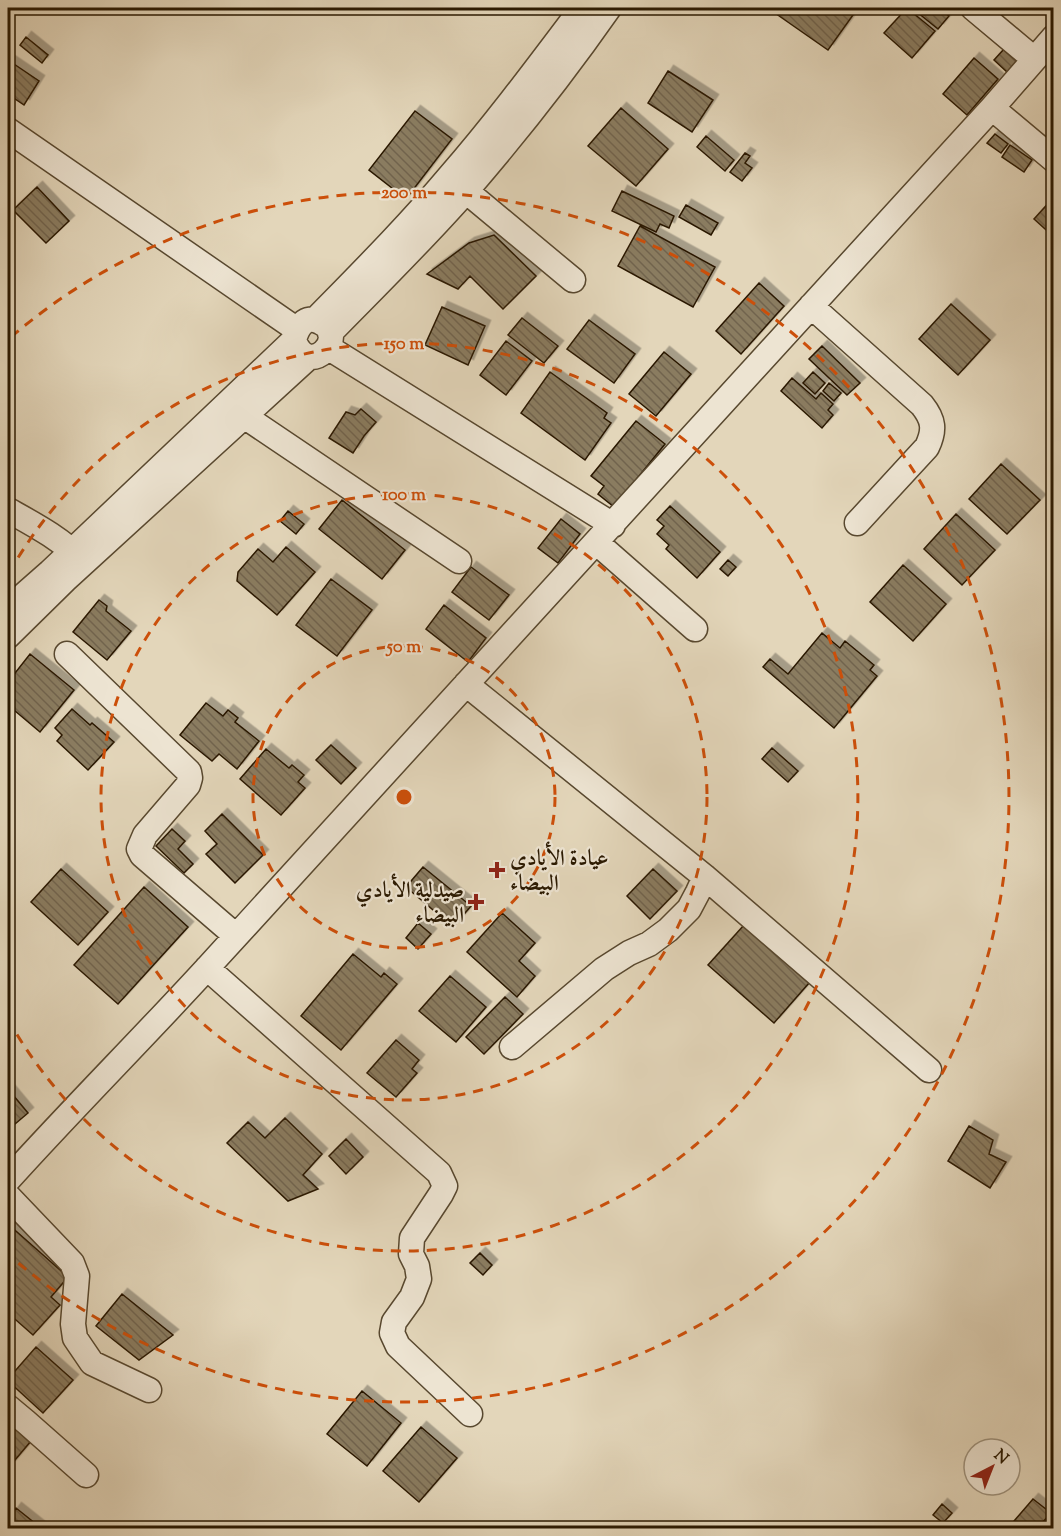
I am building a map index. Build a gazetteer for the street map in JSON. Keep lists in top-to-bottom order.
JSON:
{
  "places": {
    "health": ["عيادة الأيادي البيضاء", "صيدلية الأيادي البيضاء"]
  },
  "north": "top right",
  "rings": [
    "200 m",
    "150 m",
    "100 m",
    "50 m"
  ]
}
